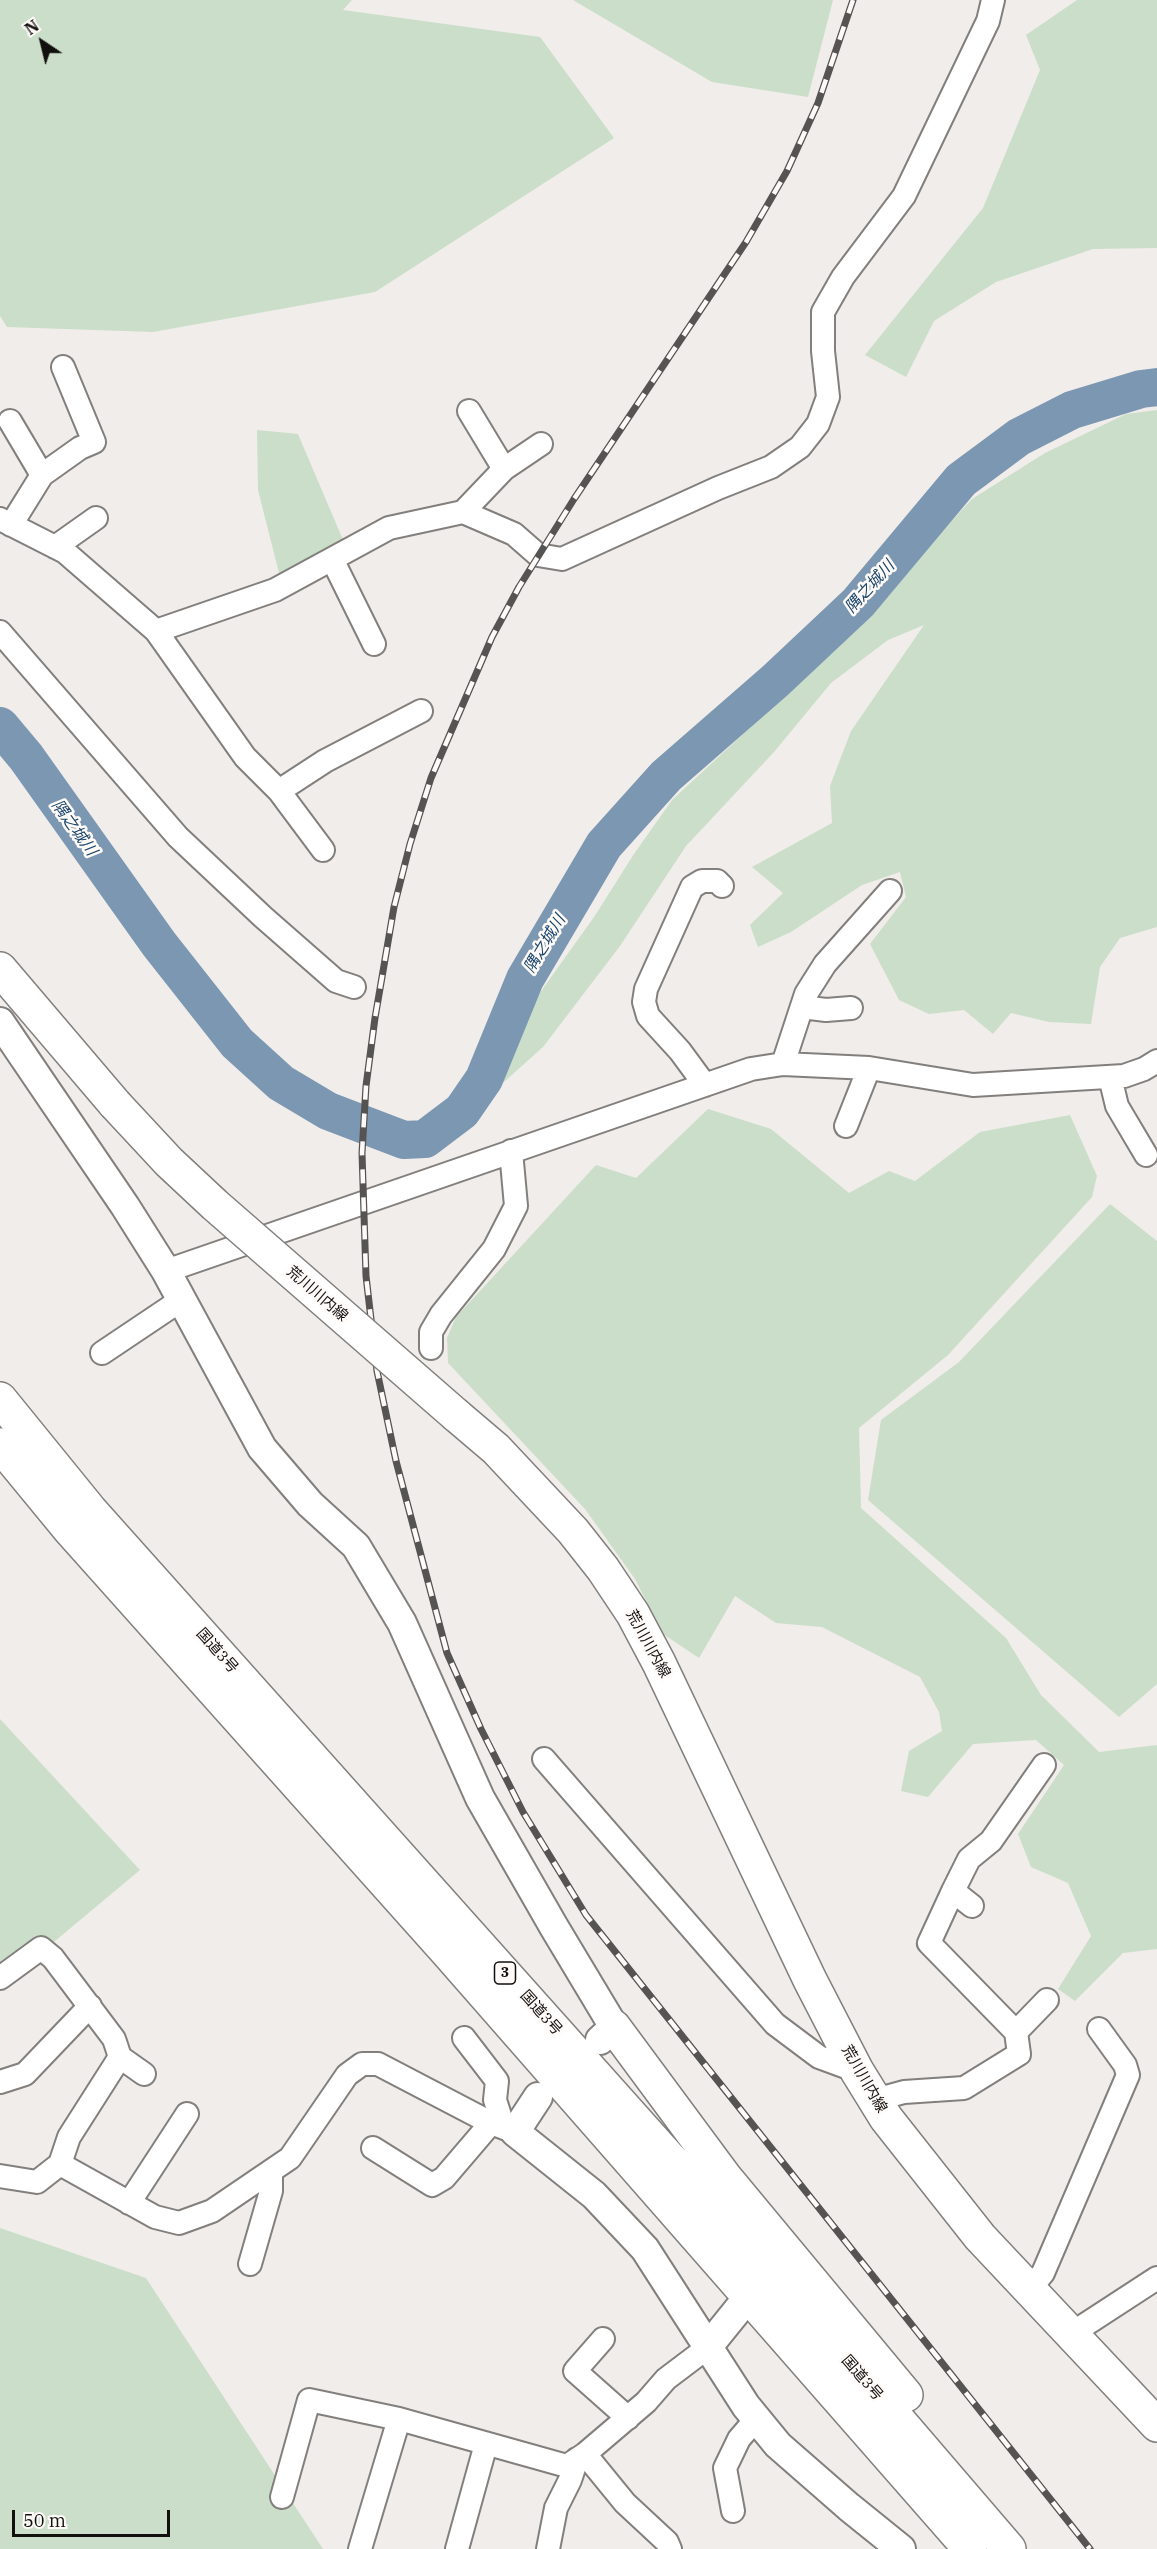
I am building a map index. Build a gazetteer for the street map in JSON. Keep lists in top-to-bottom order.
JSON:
{
  "streets": {
    "main road": ["荒川川内線", "国道3号", "3"]
  },
  "water": ["隅之城川"],
  "scale_bar": "50 m",
  "north": "top left"
}
